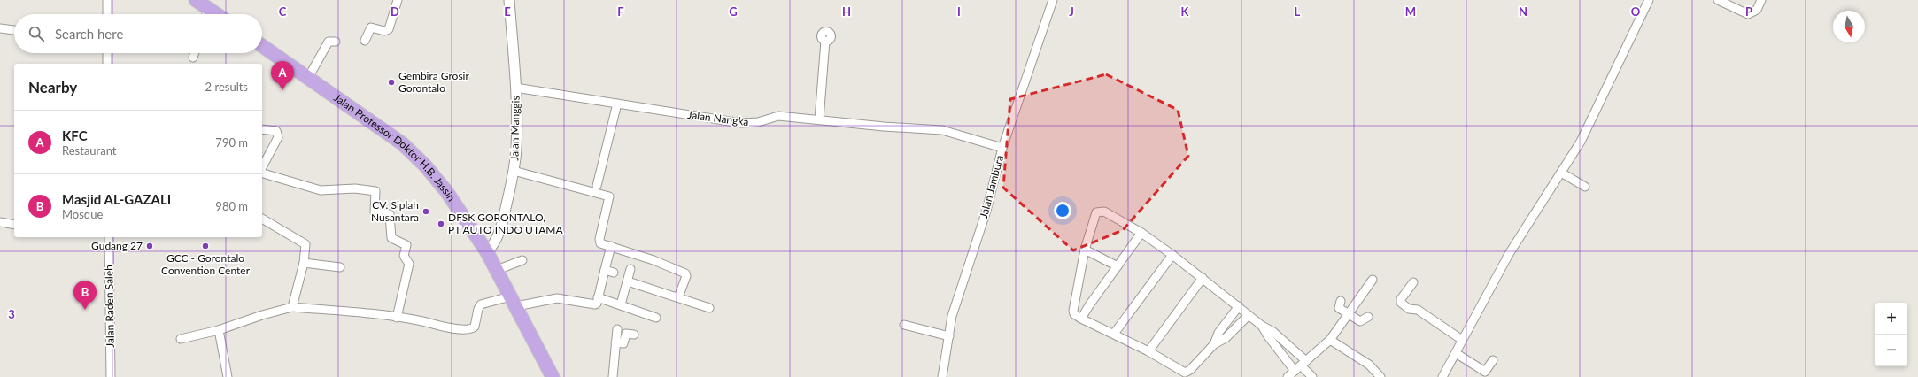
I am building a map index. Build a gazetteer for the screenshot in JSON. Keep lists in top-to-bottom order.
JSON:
{
  "streets": {
    "highway": ["Jalan Professor Doktor H.B. Jassin"],
    "street": [
      "Jalan Nangka",
      "Jalan Manggis",
      "Jalan Jambura",
      "Jalan Raden Saleh"
    ]
  },
  "crossings": [
    ["Jalan Nangka", "Jalan Manggis"],
    ["Jalan Nangka", "Jalan Jambura"],
    ["Jalan Manggis", "Jalan Professor Doktor H.B. Jassin"]
  ],
  "places": [
    "Gembira Grosir Gorontalo",
    "CV. Siplah Nusantara",
    "DFSK GORONTALO, PT AUTO INDO UTAMA",
    "Gudang 27",
    "GCC - Gorontalo Convention Center"
  ],
  "north": "bottom",
  "page": {
    "search": "Search here",
    "pins": ["A", "B"],
    "heading": ["Nearby", "2 results"],
    "list": [
      {
        "mark": "A",
        "name": "KFC",
        "note": "Restaurant",
        "value": "790 m"
      },
      {
        "mark": "B",
        "name": "Masjid AL-GAZALI",
        "note": "Mosque",
        "value": "980 m"
      }
    ],
    "map_buttons": ["+", "−"]
  },
  "grid": {
    "columns": [
      "C",
      "D",
      "E",
      "F",
      "G",
      "H",
      "I",
      "J",
      "K",
      "L",
      "M",
      "N",
      "O",
      "P"
    ],
    "rows": ["3"]
  }
}
